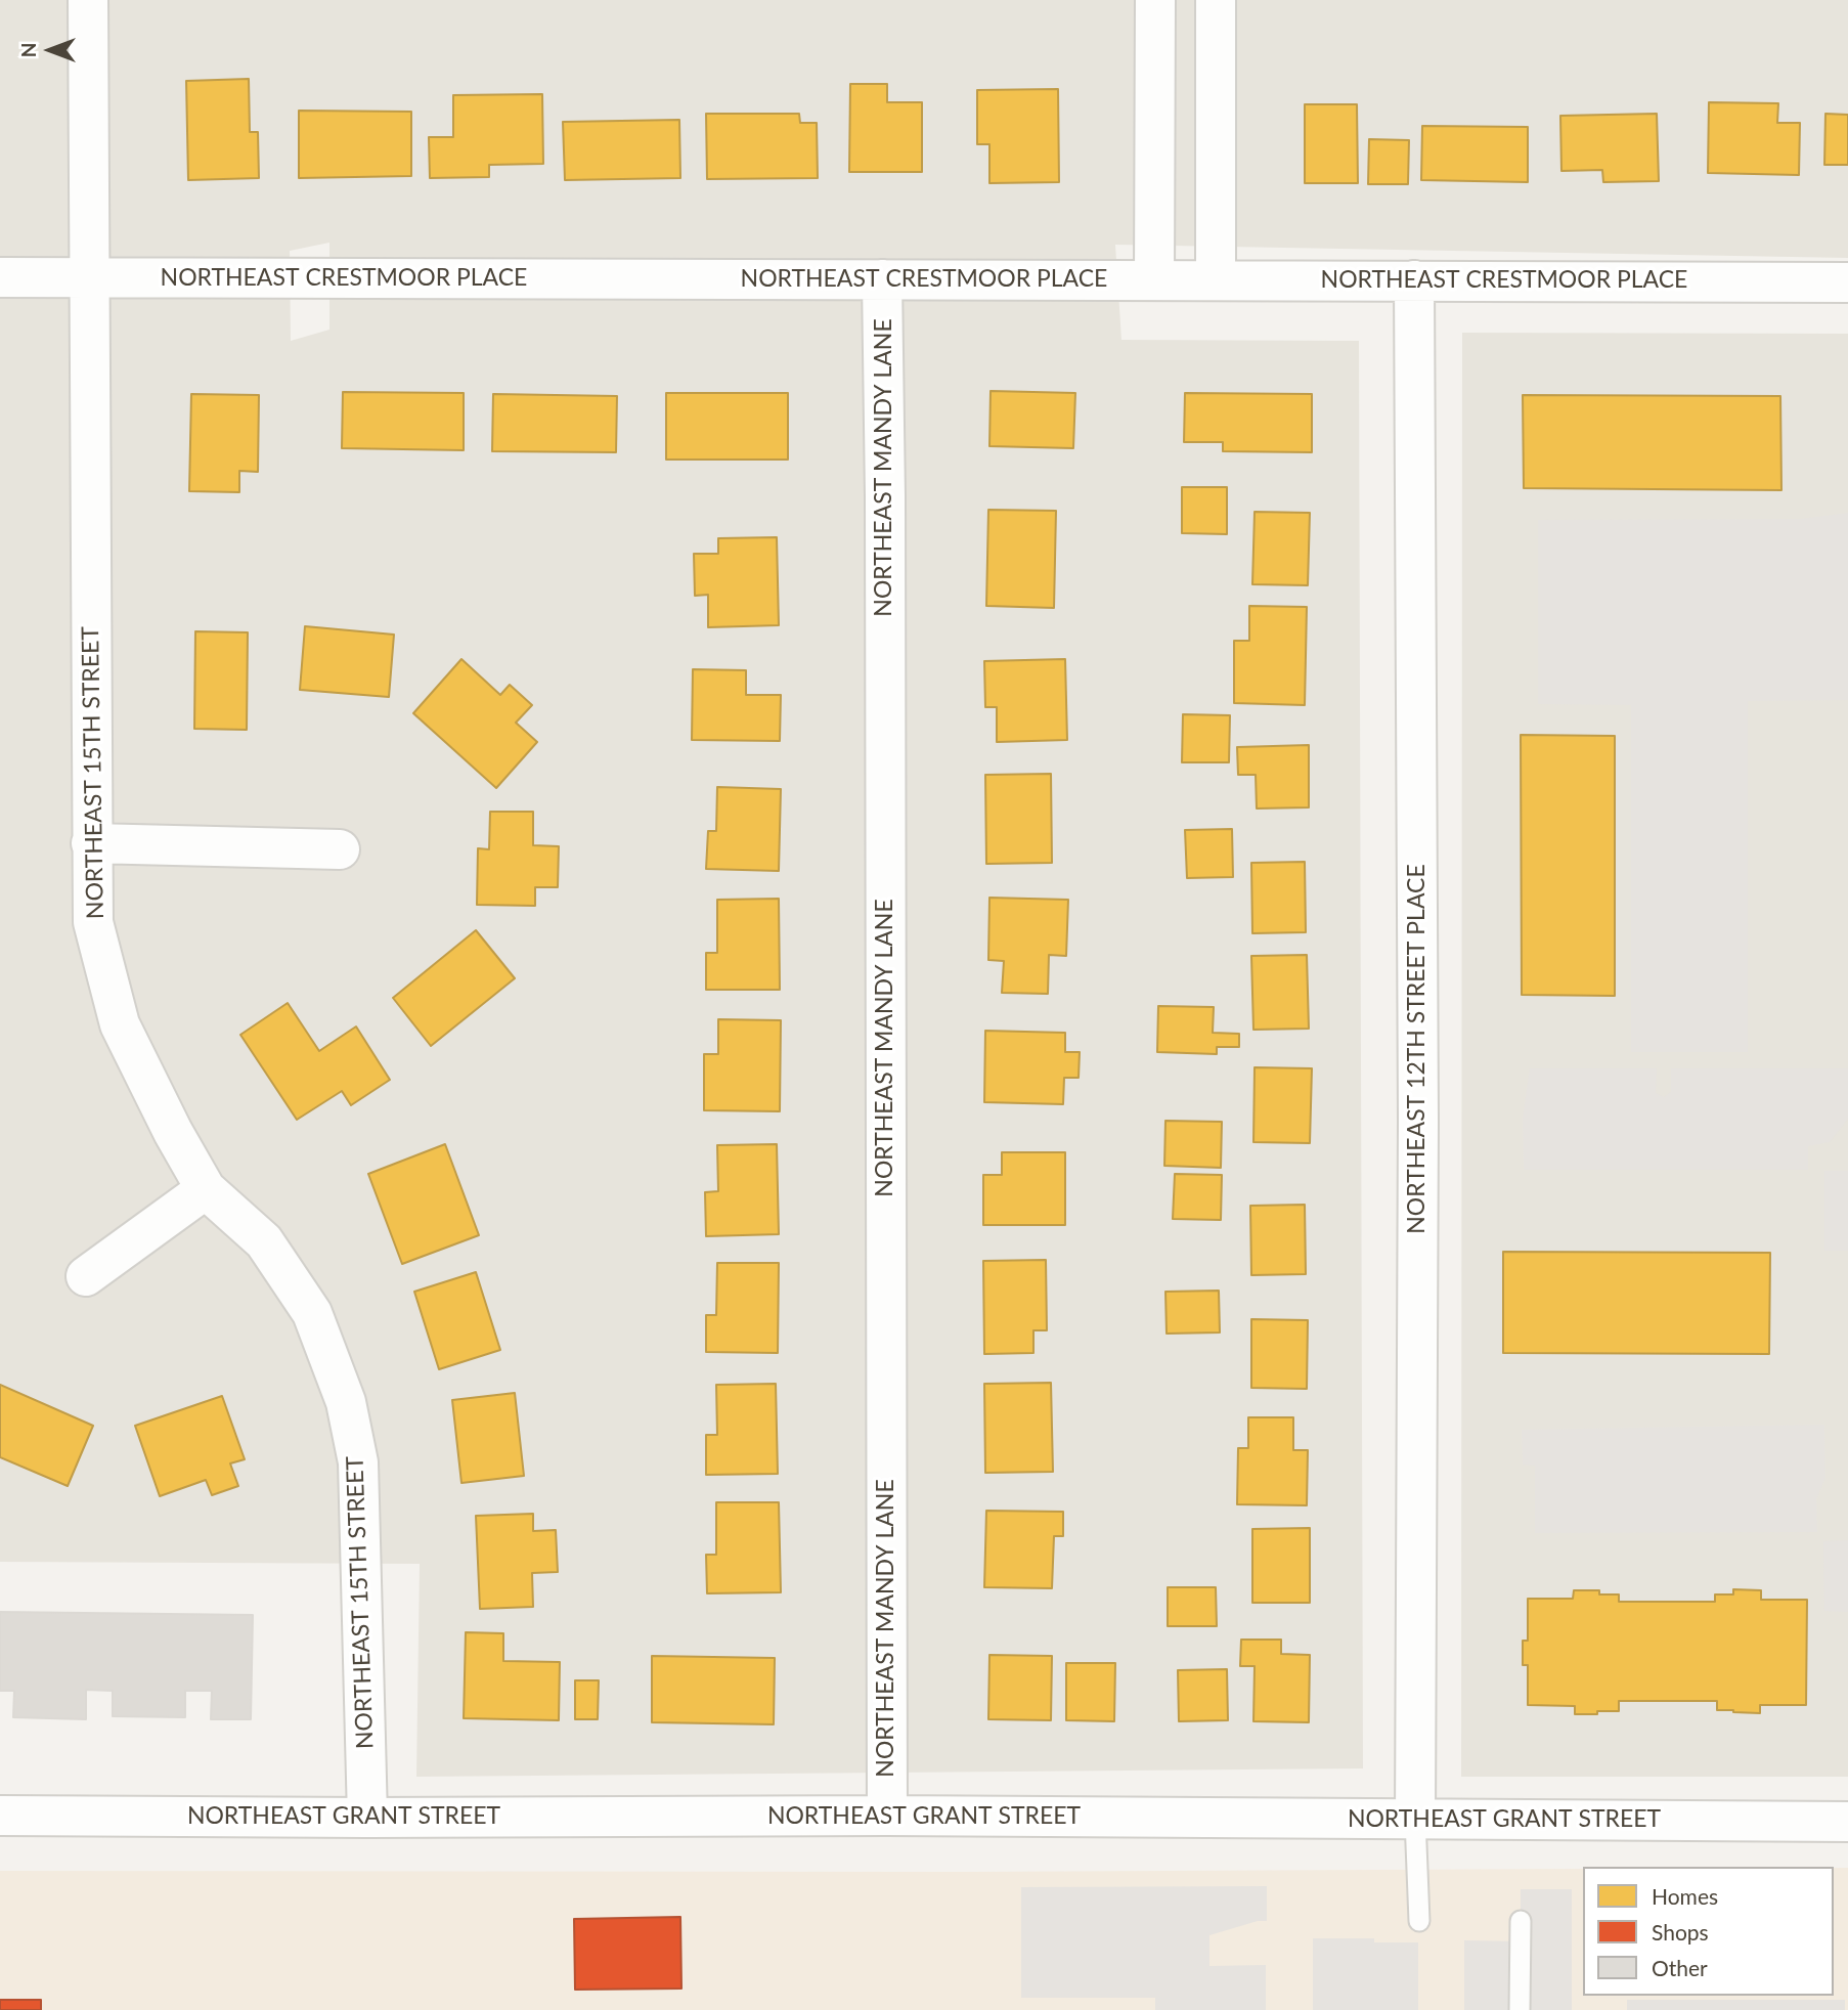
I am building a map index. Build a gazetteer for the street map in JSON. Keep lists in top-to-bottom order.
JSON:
{
  "streets": {
    "street": [
      "NORTHEAST CRESTMOOR PLACE",
      "NORTHEAST MANDY LANE",
      "NORTHEAST 15TH STREET",
      "NORTHEAST 12TH STREET PLACE",
      "NORTHEAST GRANT STREET"
    ]
  },
  "crossings": [
    ["NORTHEAST CRESTMOOR PLACE", "NORTHEAST MANDY LANE"],
    ["NORTHEAST CRESTMOOR PLACE", "NORTHEAST 15TH STREET"],
    ["NORTHEAST CRESTMOOR PLACE", "NORTHEAST 12TH STREET PLACE"],
    ["NORTHEAST MANDY LANE", "NORTHEAST GRANT STREET"],
    ["NORTHEAST 15TH STREET", "NORTHEAST GRANT STREET"],
    ["NORTHEAST 12TH STREET PLACE", "NORTHEAST GRANT STREET"]
  ],
  "legend": ["Homes", "Shops", "Other"],
  "north": "left"
}
